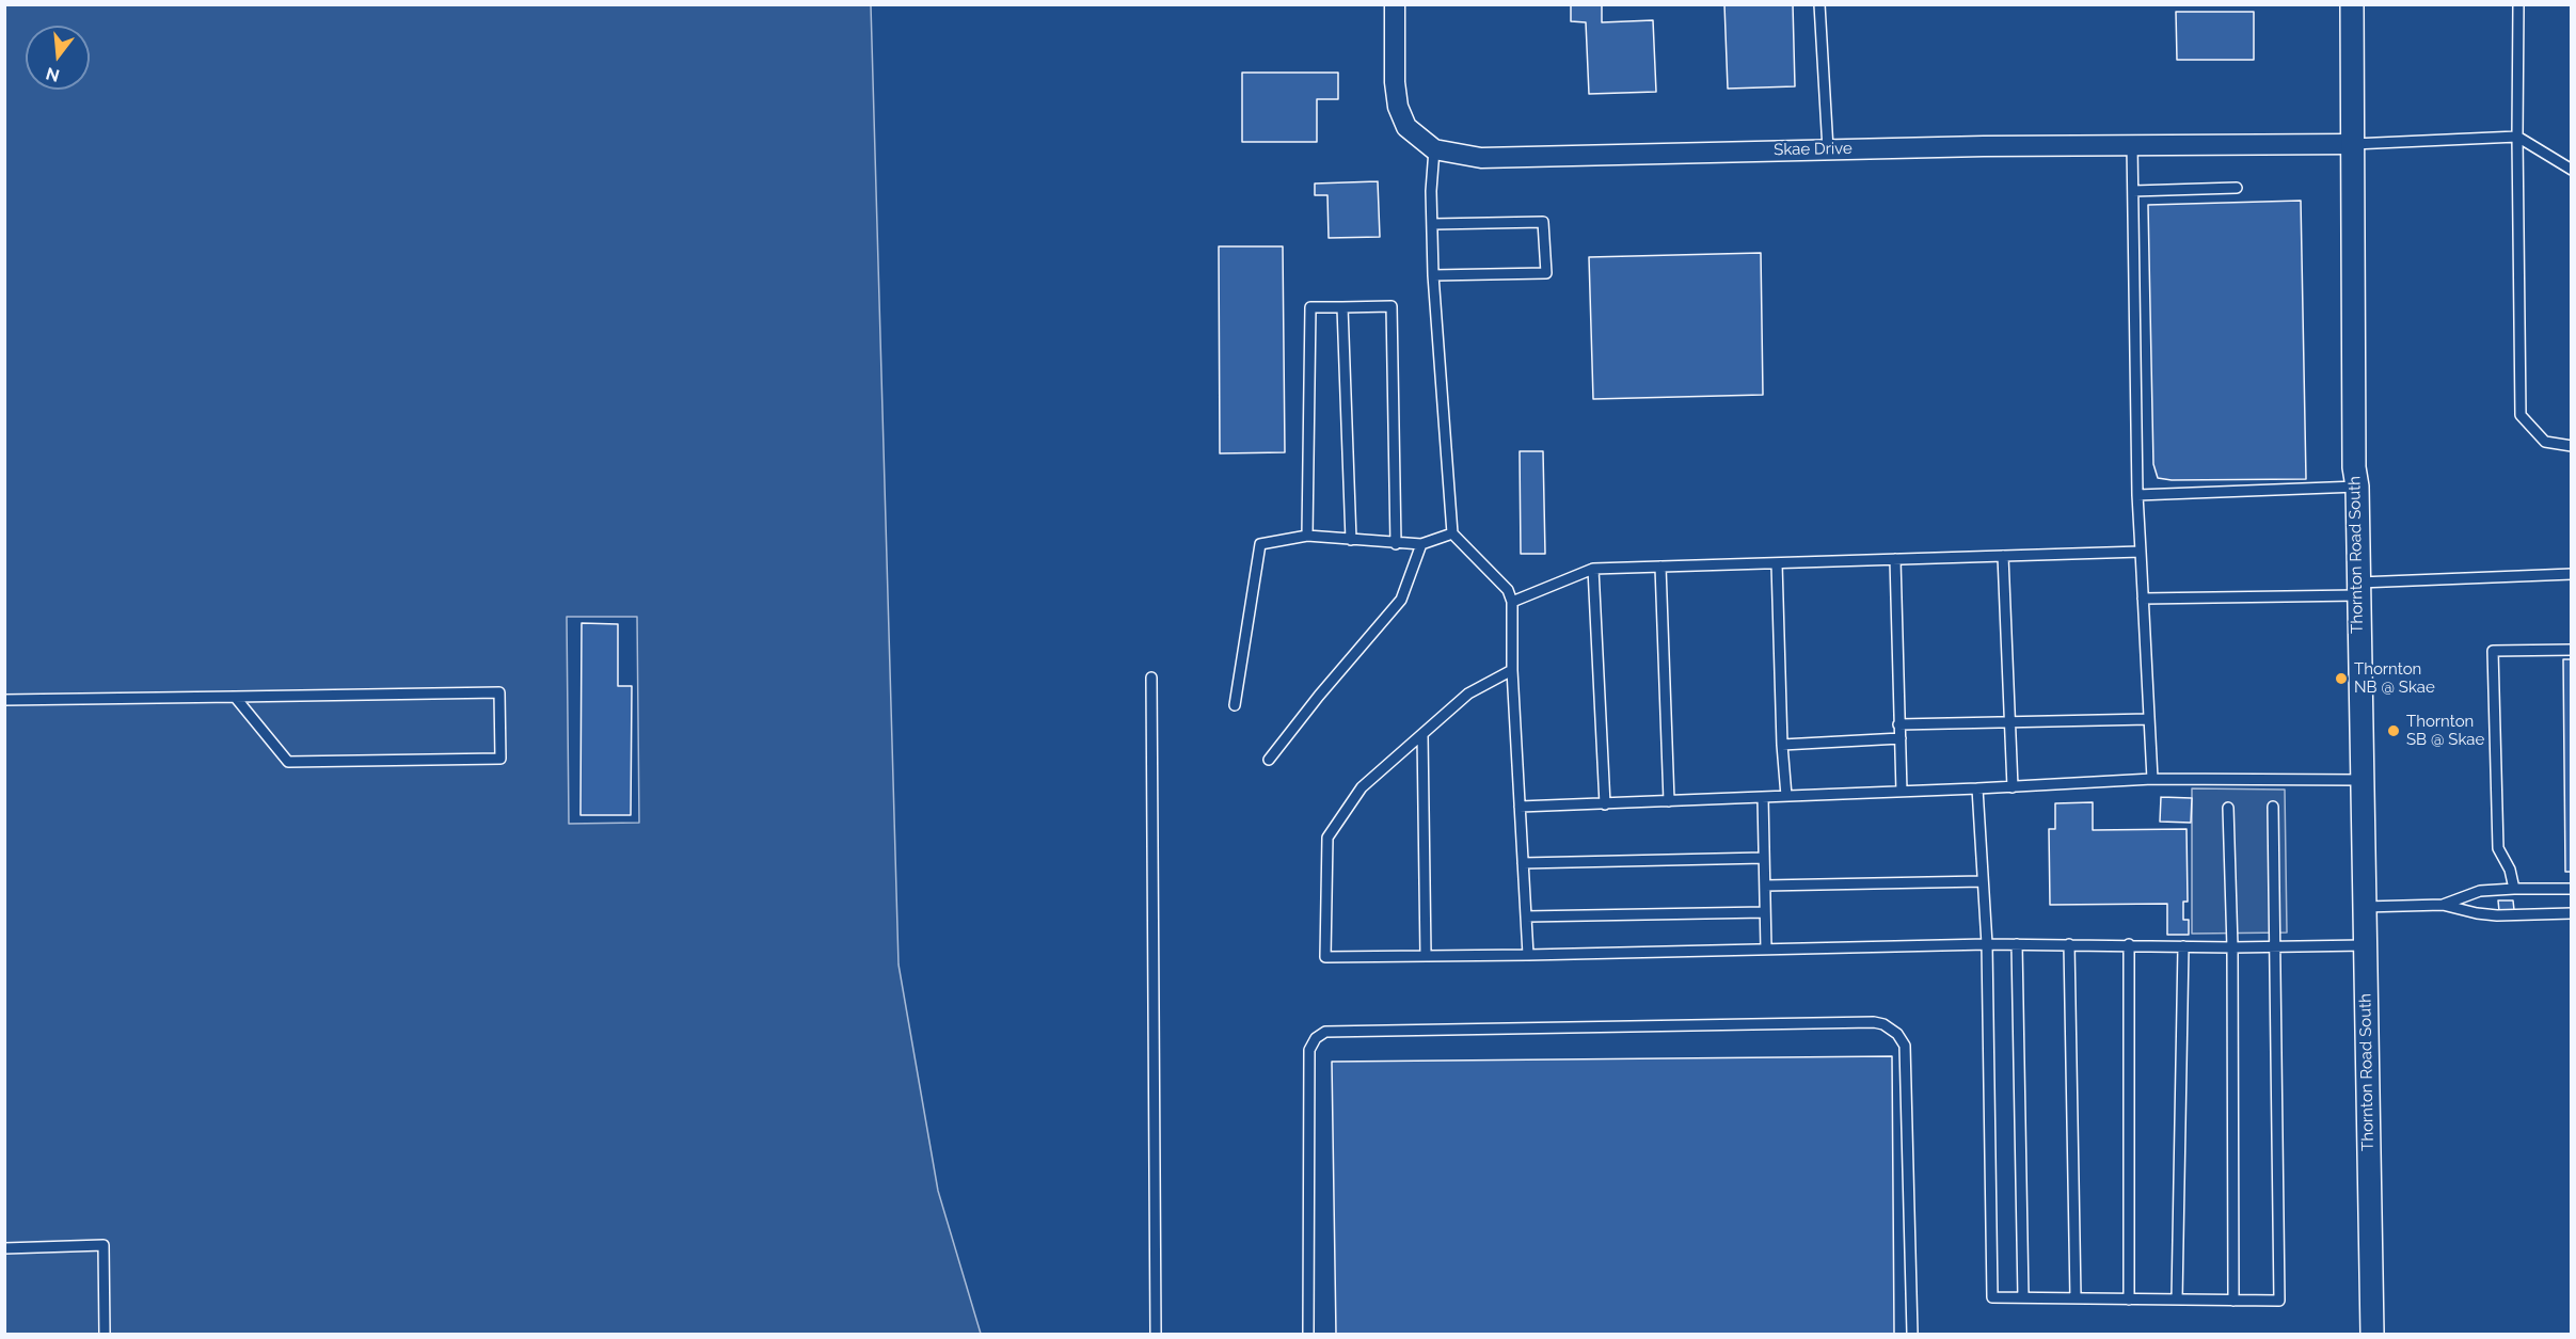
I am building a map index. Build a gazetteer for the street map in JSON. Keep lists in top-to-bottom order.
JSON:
{
  "streets": {
    "street": ["Skae Drive", "Thornton Road South"]
  },
  "crossings": [
    ["Skae Drive", "Thornton Road South"]
  ],
  "places": ["Thornton NB @ Skae", "Thornton SB @ Skae"],
  "north": "bottom"
}
